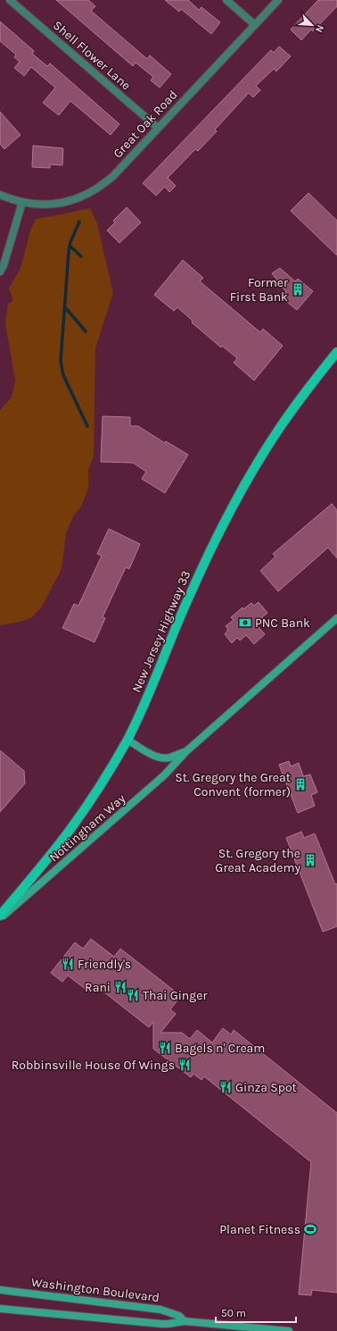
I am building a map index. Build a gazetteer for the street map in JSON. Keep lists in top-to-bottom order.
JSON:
{
  "streets": {
    "main road": ["New Jersey Highway 33"],
    "street": [
      "Shell Flower Lane",
      "Great Oak Road",
      "Nottingham Way",
      "Washington Boulevard"
    ]
  },
  "crossings": [
    ["Shell Flower Lane", "Great Oak Road"],
    ["New Jersey Highway 33", "Nottingham Way"]
  ],
  "places": {
    "building": ["Former First Bank", "St. Gregory the Great Convent (former)", "St. Gregory the Great Academy"],
    "bank": ["PNC Bank"],
    "restaurant": [
      "Friendly's",
      "Rani",
      "Thai Ginger",
      "Bagels n' Cream",
      "Robbinsville House Of Wings",
      "Ginza Spot"
    ],
    "sports": ["Planet Fitness"]
  },
  "scale_bar": "50 m",
  "north": "bottom right"
}
